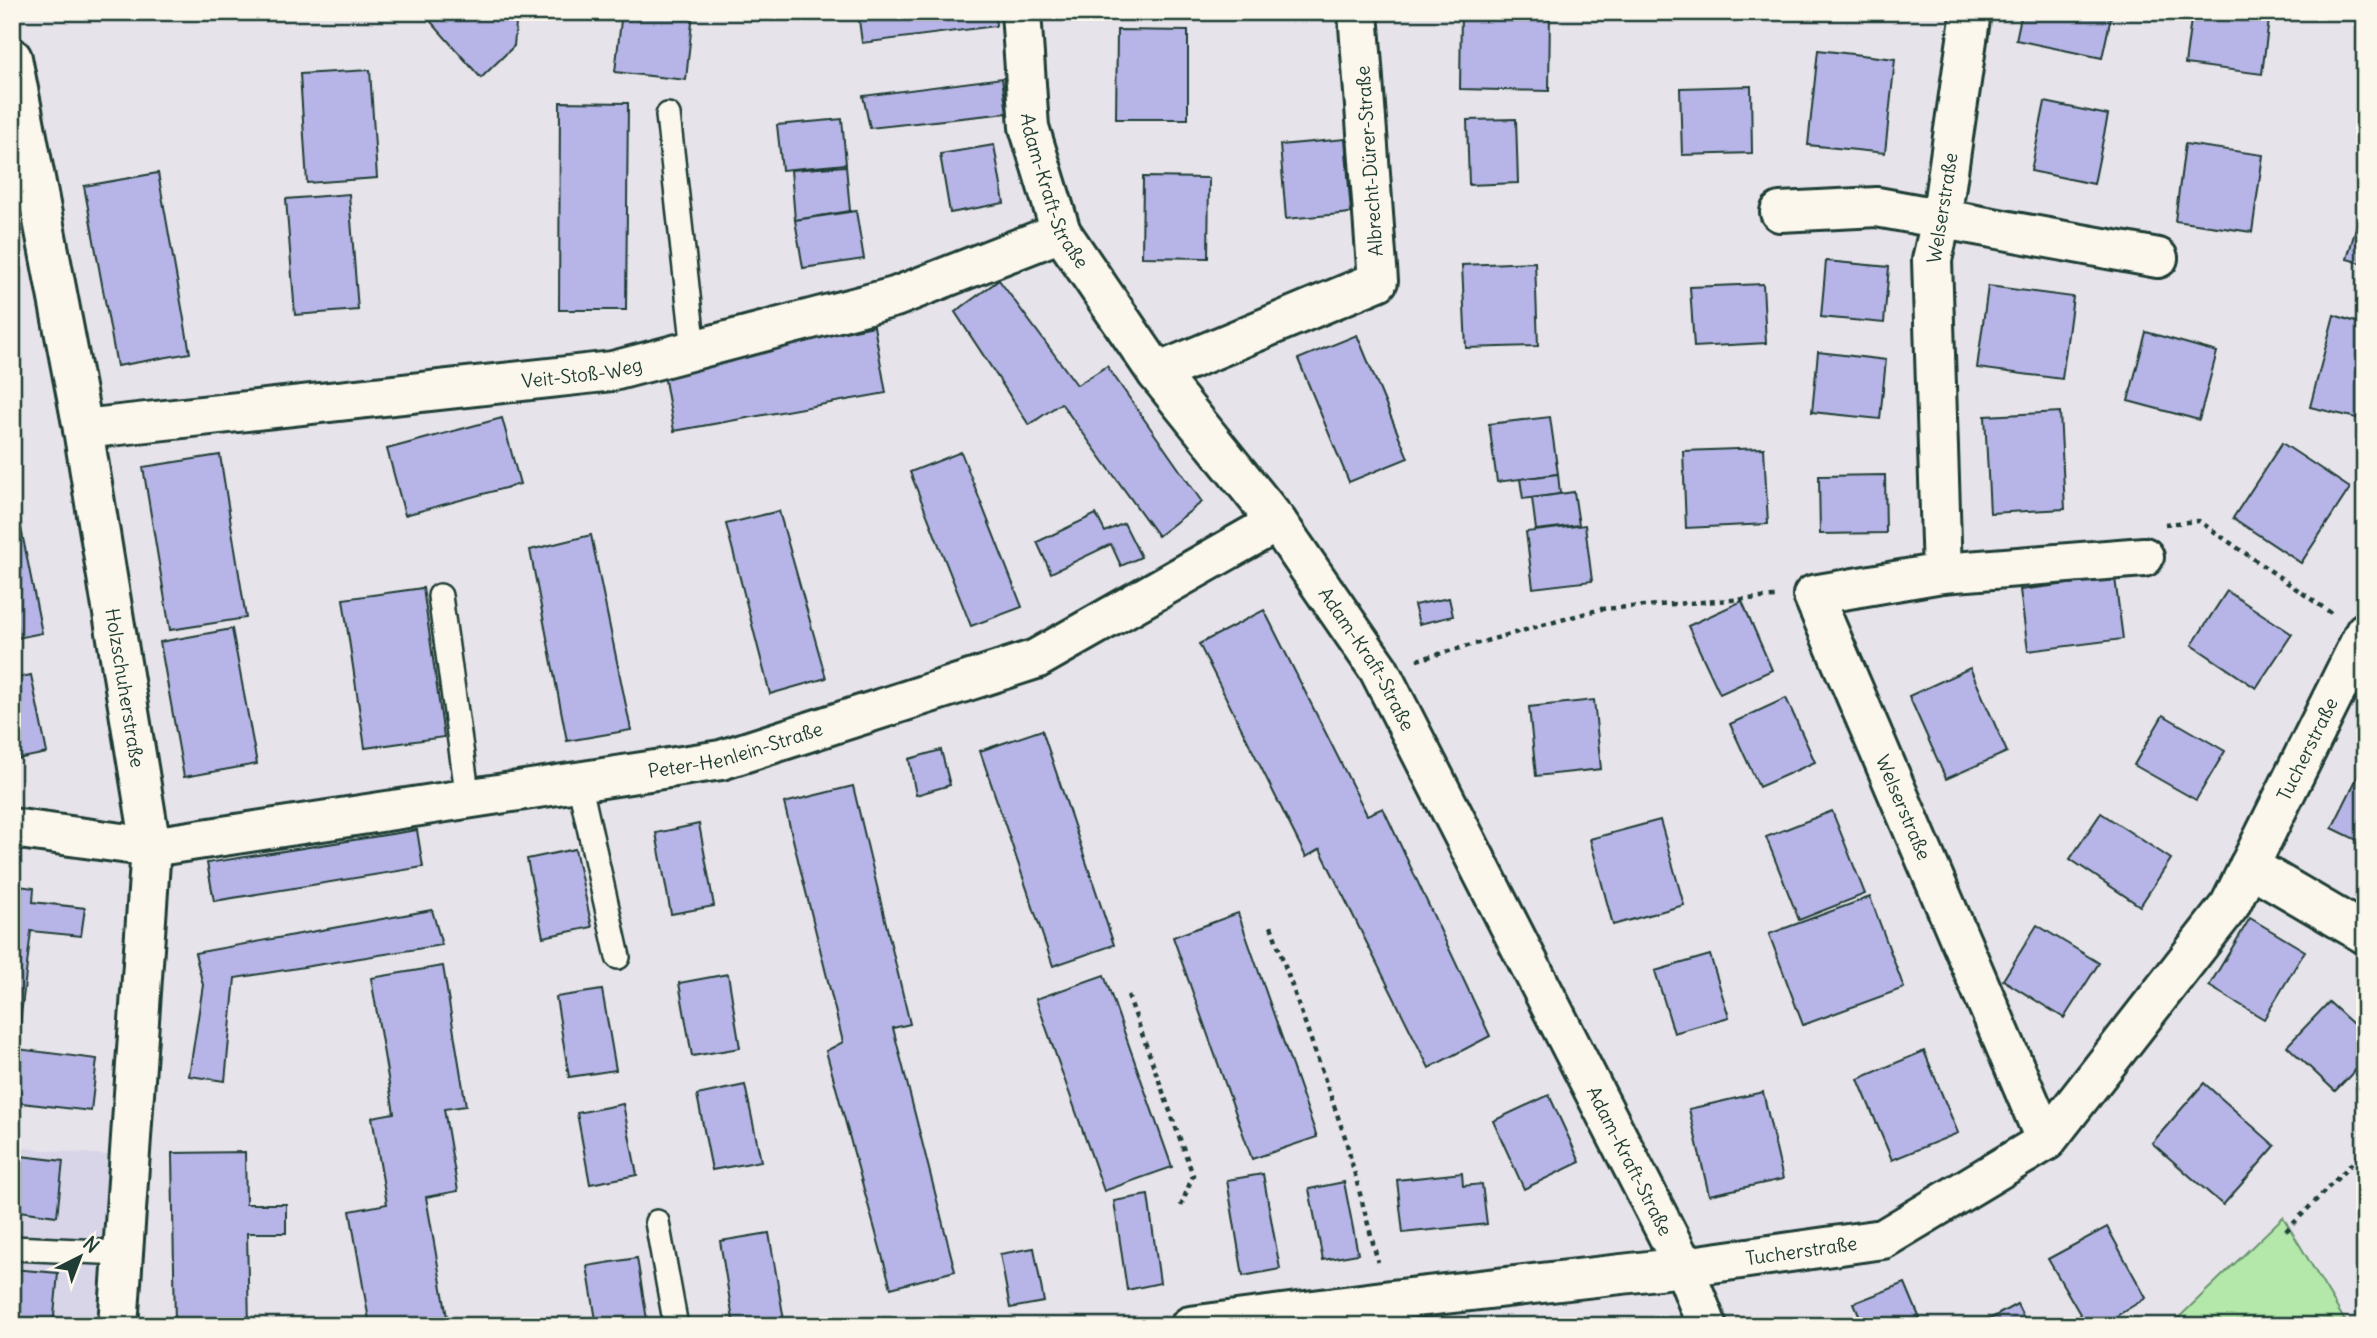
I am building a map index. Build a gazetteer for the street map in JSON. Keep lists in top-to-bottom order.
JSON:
{
  "streets": {
    "street": [
      "Albrecht-Dürer-Straße",
      "Adam-Kraft-Straße",
      "Welserstraße",
      "Veit-Stoß-Weg",
      "Holzschuherstraße",
      "Peter-Henlein-Straße",
      "Tucherstraße"
    ]
  },
  "crossings": [
    ["Albrecht-Dürer-Straße", "Adam-Kraft-Straße"],
    ["Adam-Kraft-Straße", "Veit-Stoß-Weg"],
    ["Adam-Kraft-Straße", "Peter-Henlein-Straße"],
    ["Adam-Kraft-Straße", "Tucherstraße"],
    ["Welserstraße", "Tucherstraße"],
    ["Veit-Stoß-Weg", "Holzschuherstraße"],
    ["Holzschuherstraße", "Peter-Henlein-Straße"]
  ],
  "north": "top right"
}
